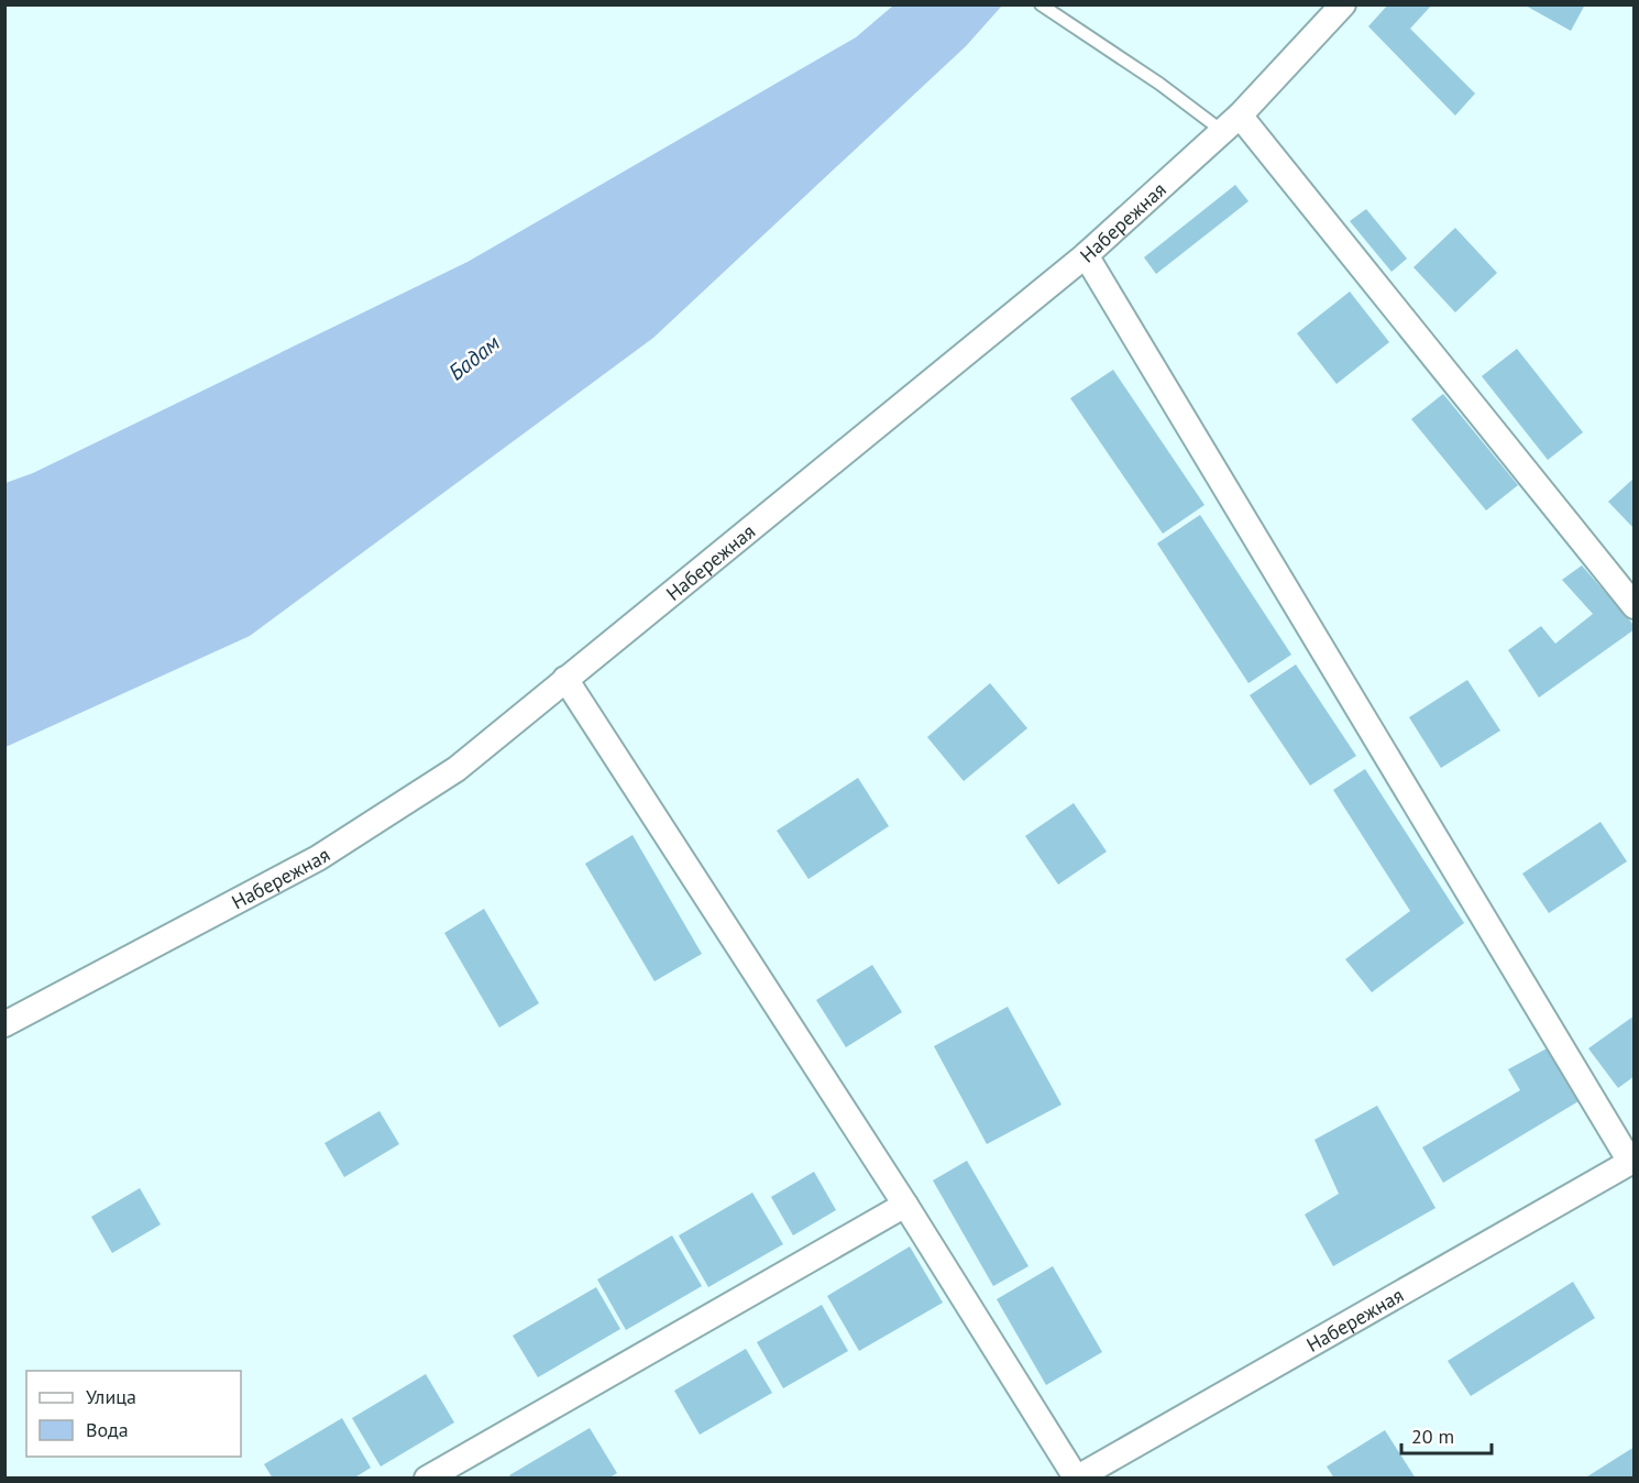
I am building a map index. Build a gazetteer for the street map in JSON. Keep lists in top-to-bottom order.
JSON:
{
  "streets": {
    "street": ["Набережная"]
  },
  "water": ["Бадам"],
  "legend": ["Улица", "Вода"],
  "scale_bar": "20 m"
}
